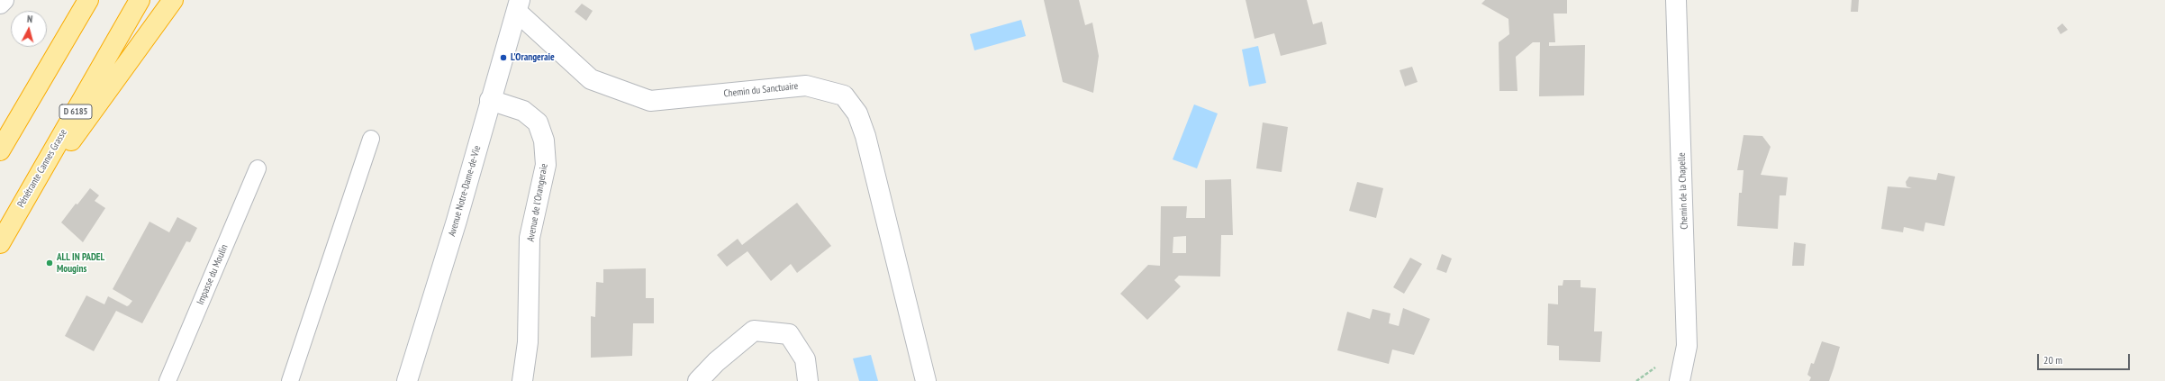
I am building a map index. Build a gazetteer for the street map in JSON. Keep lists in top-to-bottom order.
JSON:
{
  "streets": {
    "highway": ["D 6185", "Pénétrante Cannes Grasse"],
    "street": [
      "Chemin du Sanctuaire",
      "Avenue Notre-Dame-de-Vie",
      "Chemin de la Chapelle",
      "Avenue de l'Orangeraie"
    ],
    "lane": ["Impasse du Moulin"]
  },
  "crossings": [
    ["Chemin du Sanctuaire", "Avenue Notre-Dame-de-Vie"],
    ["Avenue Notre-Dame-de-Vie", "Avenue de l'Orangeraie"]
  ],
  "places": ["L'Orangeraie", "ALL IN PADEL Mougins"],
  "scale_bar": "20 m",
  "north": "top"
}
